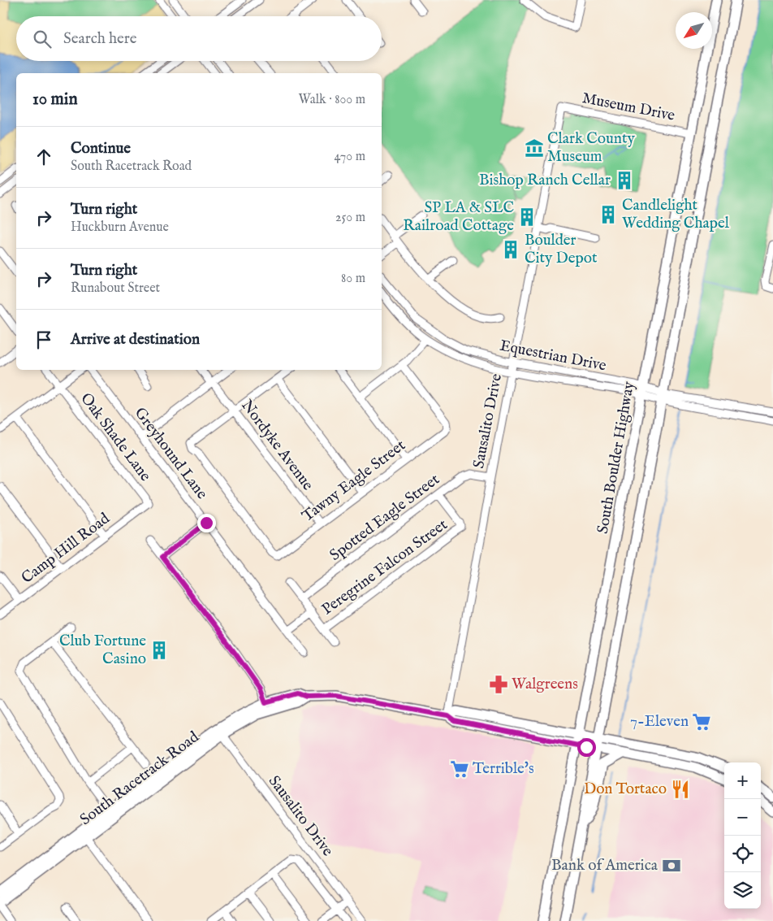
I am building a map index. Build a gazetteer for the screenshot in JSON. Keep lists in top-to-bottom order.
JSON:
{
  "streets": {
    "main road": ["South Boulder Highway", "South Racetrack Road"],
    "street": [
      "Museum Drive",
      "Equestrian Drive",
      "Sausalito Drive",
      "Oak Shade Lane",
      "Nordyke Avenue",
      "Greyhound Lane",
      "Tawny Eagle Street",
      "Spotted Eagle Street",
      "Camp Hill Road",
      "Peregrine Falcon Street"
    ]
  },
  "crossings": [
    ["Museum Drive", "Sausalito Drive"],
    ["Museum Drive", "South Boulder Highway"],
    ["Equestrian Drive", "Sausalito Drive"],
    ["Equestrian Drive", "South Boulder Highway"],
    ["Sausalito Drive", "Spotted Eagle Street"],
    ["Sausalito Drive", "South Racetrack Road"],
    ["Oak Shade Lane", "Camp Hill Road"],
    ["Nordyke Avenue", "Tawny Eagle Street"],
    ["South Boulder Highway", "South Racetrack Road"],
    ["Spotted Eagle Street", "Peregrine Falcon Street"]
  ],
  "places": {
    "museum": ["Clark County Museum"],
    "building": [
      "Bishop Ranch Cellar",
      "Candlelight Wedding Chapel",
      "SP LA & SLC Railroad Cottage",
      "Boulder City Depot",
      "Club Fortune Casino"
    ],
    "pharmacy": ["Walgreens"],
    "supermarket": ["7-Eleven", "Terrible's"],
    "restaurant": ["Don Tortaco"],
    "bank": ["Bank of America"]
  },
  "north": "bottom left",
  "page": {
    "search": "Search here",
    "heading": ["10 min", "Walk · 800 m"],
    "list": [
      ["Continue", "South Racetrack Road", "470 m"],
      ["Turn right", "Huckburn Avenue", "250 m"],
      ["Turn right", "Runabout Street", "80 m"],
      "Arrive at destination"
    ],
    "map_buttons": ["+", "−"]
  }
}
